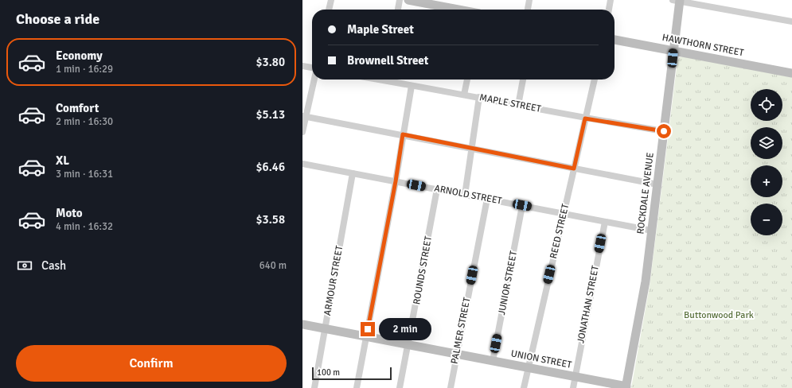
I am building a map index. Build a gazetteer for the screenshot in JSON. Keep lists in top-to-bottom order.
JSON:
{
  "streets": {
    "main road": ["HAWTHORN STREET", "ROCKDALE AVENUE", "UNION STREET"],
    "street": [
      "MAPLE STREET",
      "ARNOLD STREET",
      "REED STREET",
      "ROUNDS STREET",
      "ARMOUR STREET",
      "JUNIOR STREET",
      "JONATHAN STREET",
      "PALMER STREET"
    ]
  },
  "crossings": [
    ["HAWTHORN STREET", "ROCKDALE AVENUE"],
    ["MAPLE STREET", "ROCKDALE AVENUE"],
    ["MAPLE STREET", "REED STREET"],
    ["ROCKDALE AVENUE", "ARNOLD STREET"],
    ["ROCKDALE AVENUE", "UNION STREET"],
    ["ARNOLD STREET", "REED STREET"],
    ["ARNOLD STREET", "ROUNDS STREET"],
    ["ARNOLD STREET", "ARMOUR STREET"],
    ["ARNOLD STREET", "JUNIOR STREET"],
    ["ARNOLD STREET", "JONATHAN STREET"],
    ["ARNOLD STREET", "PALMER STREET"],
    ["REED STREET", "UNION STREET"],
    ["ROUNDS STREET", "UNION STREET"],
    ["ARMOUR STREET", "UNION STREET"],
    ["JUNIOR STREET", "UNION STREET"],
    ["JONATHAN STREET", "UNION STREET"],
    ["PALMER STREET", "UNION STREET"]
  ],
  "parks": ["Buttonwood Park"],
  "scale_bar": "100 m",
  "page": {
    "heading": "Choose a ride",
    "banner": ["Maple Street", "Brownell Street"],
    "list": [
      {
        "name": "Economy",
        "note": "1 min · 16:29",
        "value": "$3.80"
      },
      {
        "name": "Comfort",
        "note": "2 min · 16:30",
        "value": "$5.13"
      },
      {
        "name": "XL",
        "note": "3 min · 16:31",
        "value": "$6.46"
      },
      {
        "name": "Moto",
        "note": "4 min · 16:32",
        "value": "$3.58"
      }
    ],
    "map_buttons": ["+", "−"],
    "pay": ["Cash", "640 m"],
    "bubble": "2 min",
    "buttons": "Confirm",
    "scale": "100 m"
  }
}
